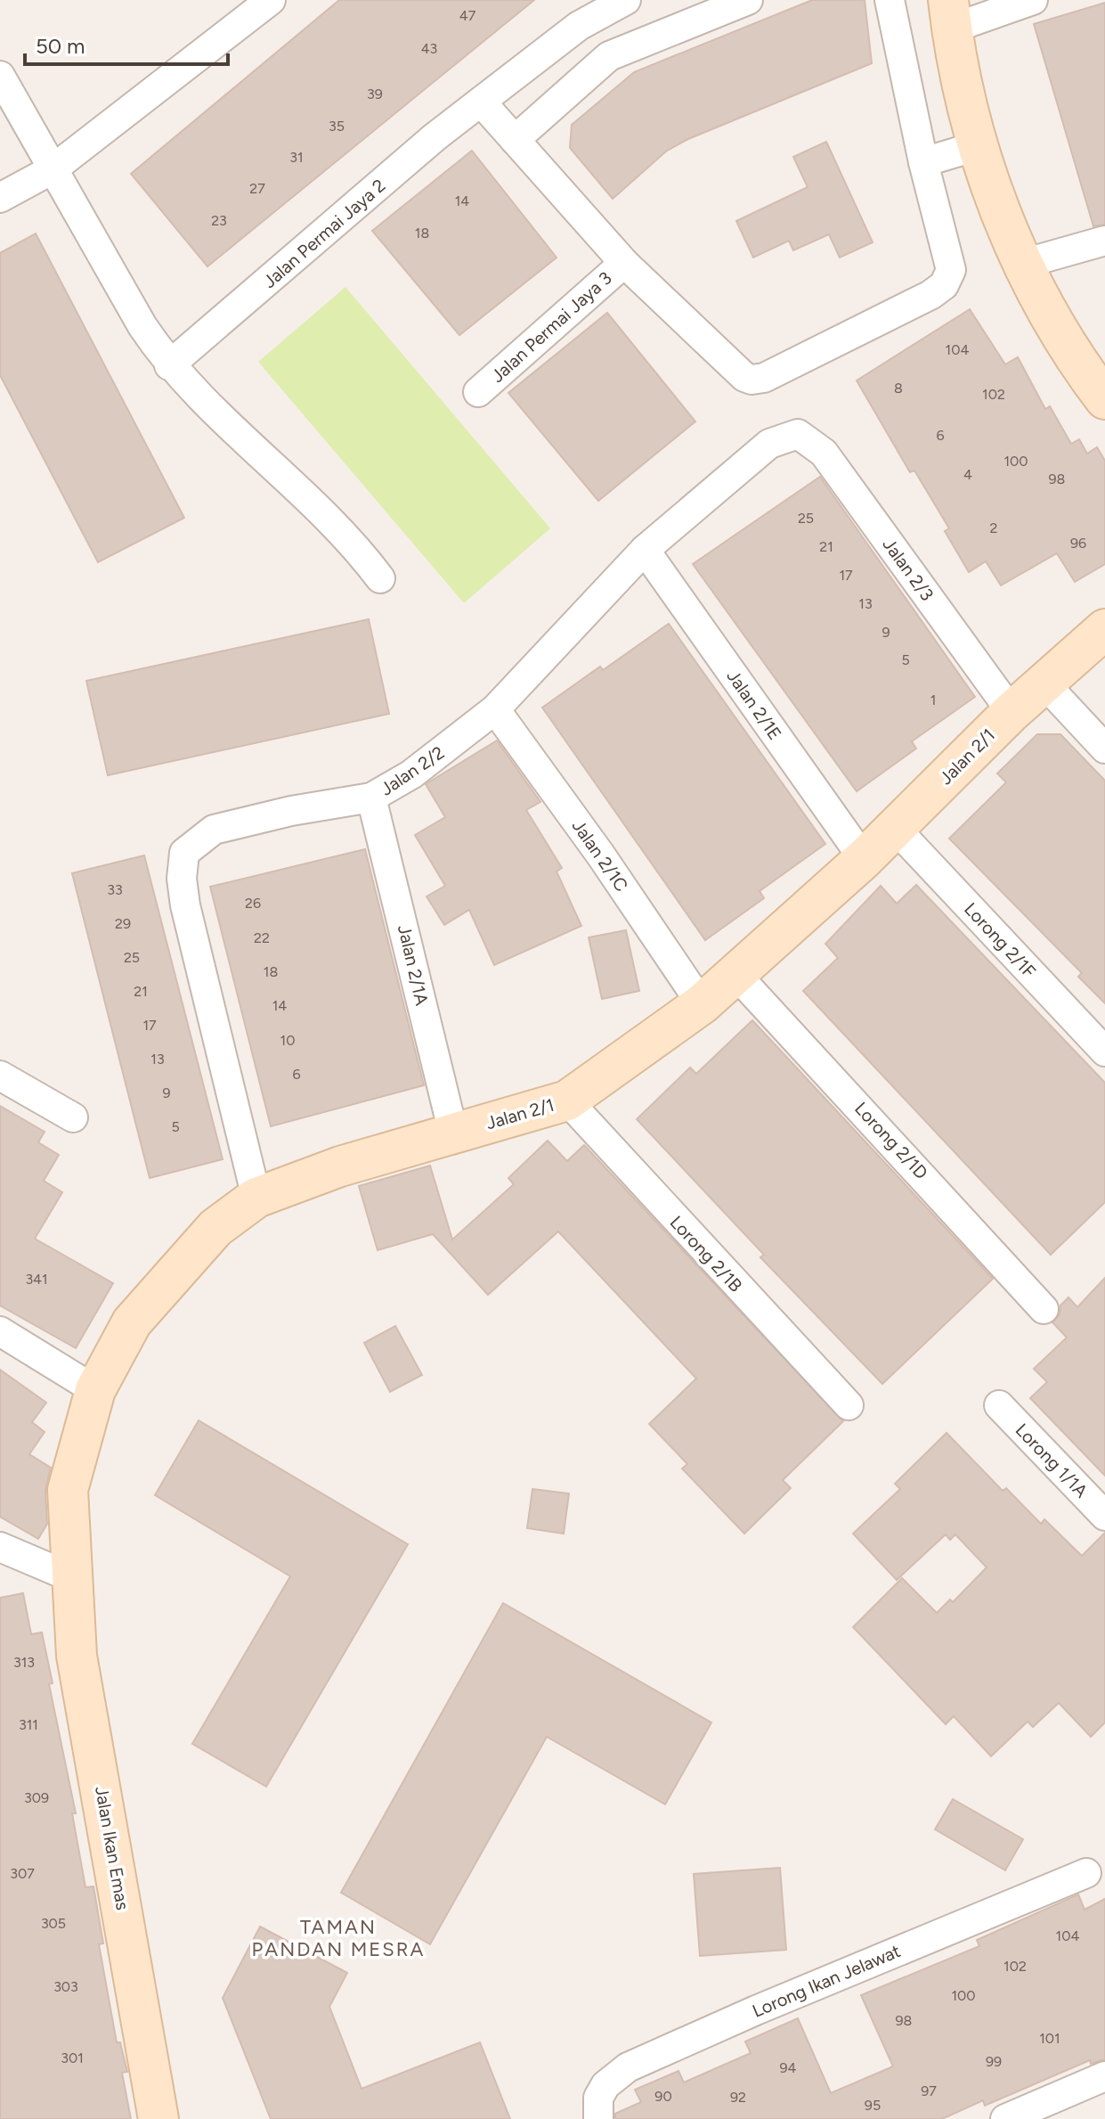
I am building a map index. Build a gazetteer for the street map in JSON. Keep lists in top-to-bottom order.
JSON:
{
  "streets": {
    "street": [
      "Jalan Permai Jaya 2",
      "Jalan Permai Jaya 3",
      "Jalan 2/3",
      "Jalan 2/1E",
      "Jalan 2/1",
      "Jalan 2/2",
      "Jalan 2/1C",
      "Lorong 2/1F",
      "Jalan 2/1A",
      "Lorong 2/1D",
      "Lorong 2/1B",
      "Lorong 1/1A",
      "Jalan Ikan Emas",
      "Lorong Ikan Jelawat"
    ]
  },
  "crossings": [
    ["Jalan 2/3", "Jalan 2/1"],
    ["Jalan 2/3", "Jalan 2/2"],
    ["Jalan 2/1E", "Jalan 2/1"],
    ["Jalan 2/1E", "Jalan 2/2"],
    ["Jalan 2/1", "Jalan 2/2"],
    ["Jalan 2/1", "Jalan 2/1C"],
    ["Jalan 2/1", "Lorong 2/1F"],
    ["Jalan 2/1", "Jalan 2/1A"],
    ["Jalan 2/1", "Lorong 2/1D"],
    ["Jalan 2/1", "Lorong 2/1B"],
    ["Jalan 2/1", "Jalan Ikan Emas"],
    ["Jalan 2/2", "Jalan 2/1C"],
    ["Jalan 2/2", "Jalan 2/1A"]
  ],
  "districts": ["TAMAN PANDAN MESRA"],
  "house_numbers": [
    "47",
    "43",
    "39",
    "35",
    "31",
    "27",
    "14",
    "23",
    "18",
    "104",
    "8",
    "102",
    "6",
    "100",
    "4",
    "98",
    "25",
    "2",
    "96",
    "21",
    "17",
    "13",
    "9",
    "5",
    "1",
    "33",
    "26",
    "29",
    "22",
    "25",
    "18",
    "21",
    "14",
    "17",
    "10",
    "13",
    "6",
    "9",
    "5",
    "341",
    "313",
    "311",
    "309",
    "307",
    "305",
    "104",
    "102",
    "303",
    "100",
    "98",
    "101",
    "301",
    "99",
    "94",
    "97",
    "90",
    "92",
    "95"
  ],
  "scale_bar": "50 m"
}
